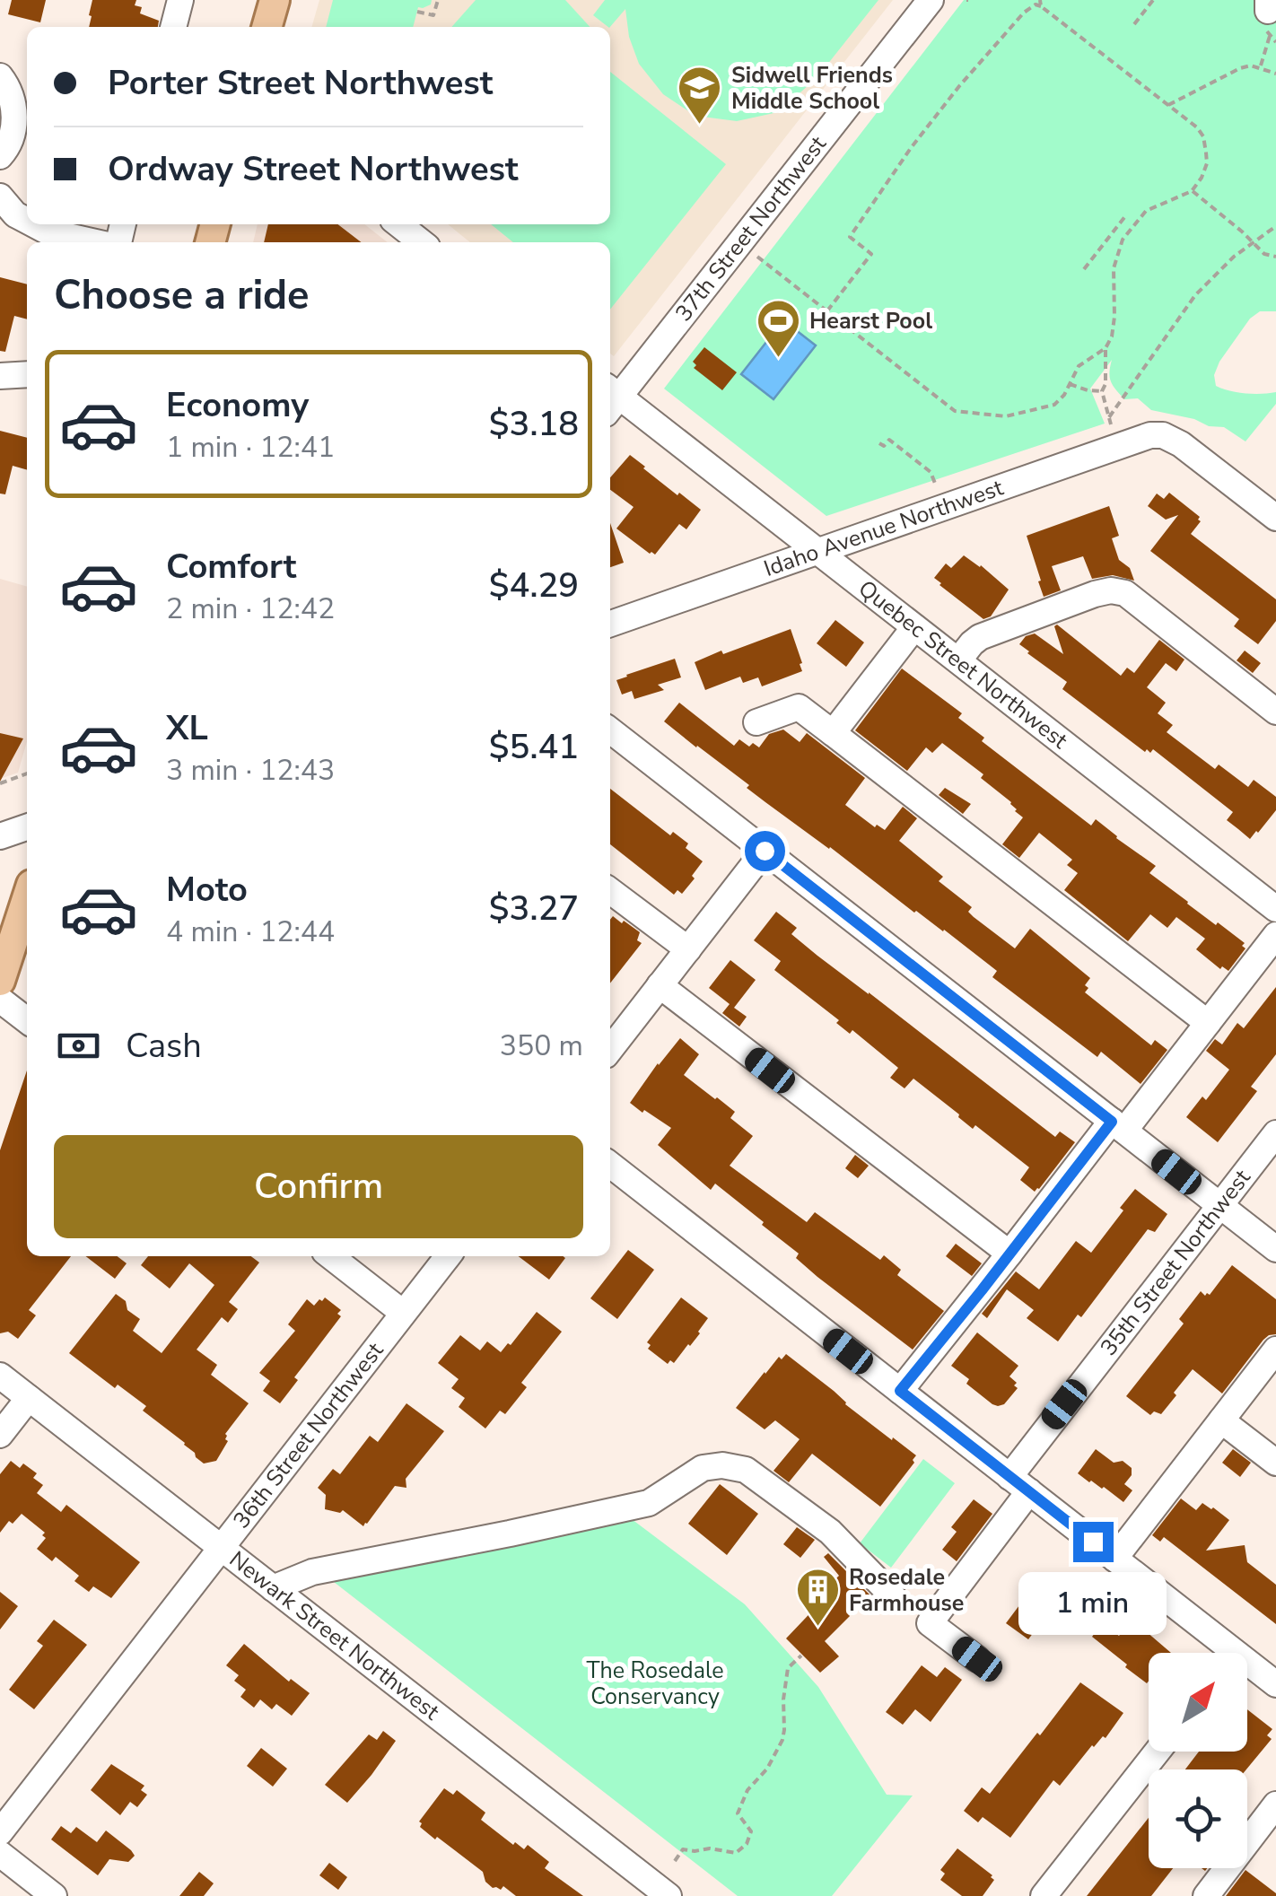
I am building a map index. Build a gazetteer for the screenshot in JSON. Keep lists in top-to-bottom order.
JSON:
{
  "streets": {
    "street": [
      "37th Street Northwest",
      "Idaho Avenue Northwest",
      "Quebec Street Northwest",
      "35th Street Northwest",
      "36th Street Northwest",
      "Newark Street Northwest"
    ]
  },
  "crossings": [
    ["37th Street Northwest", "Quebec Street Northwest"],
    ["Idaho Avenue Northwest", "Quebec Street Northwest"],
    ["36th Street Northwest", "Newark Street Northwest"]
  ],
  "parks": ["The Rosedale Conservancy"],
  "places": {
    "school or university": ["Sidwell Friends Middle School"],
    "sports": ["Hearst Pool"],
    "building": ["Rosedale Farmhouse"]
  },
  "north": "top right",
  "page": {
    "banner": ["Porter Street Northwest", "Ordway Street Northwest"],
    "heading": "Choose a ride",
    "list": [
      {
        "name": "Economy",
        "note": "1 min · 12:41",
        "value": "$3.18"
      },
      {
        "name": "Comfort",
        "note": "2 min · 12:42",
        "value": "$4.29"
      },
      {
        "name": "XL",
        "note": "3 min · 12:43",
        "value": "$5.41"
      },
      {
        "name": "Moto",
        "note": "4 min · 12:44",
        "value": "$3.27"
      }
    ],
    "pay": ["Cash", "350 m"],
    "buttons": "Confirm",
    "bubble": "1 min"
  }
}
